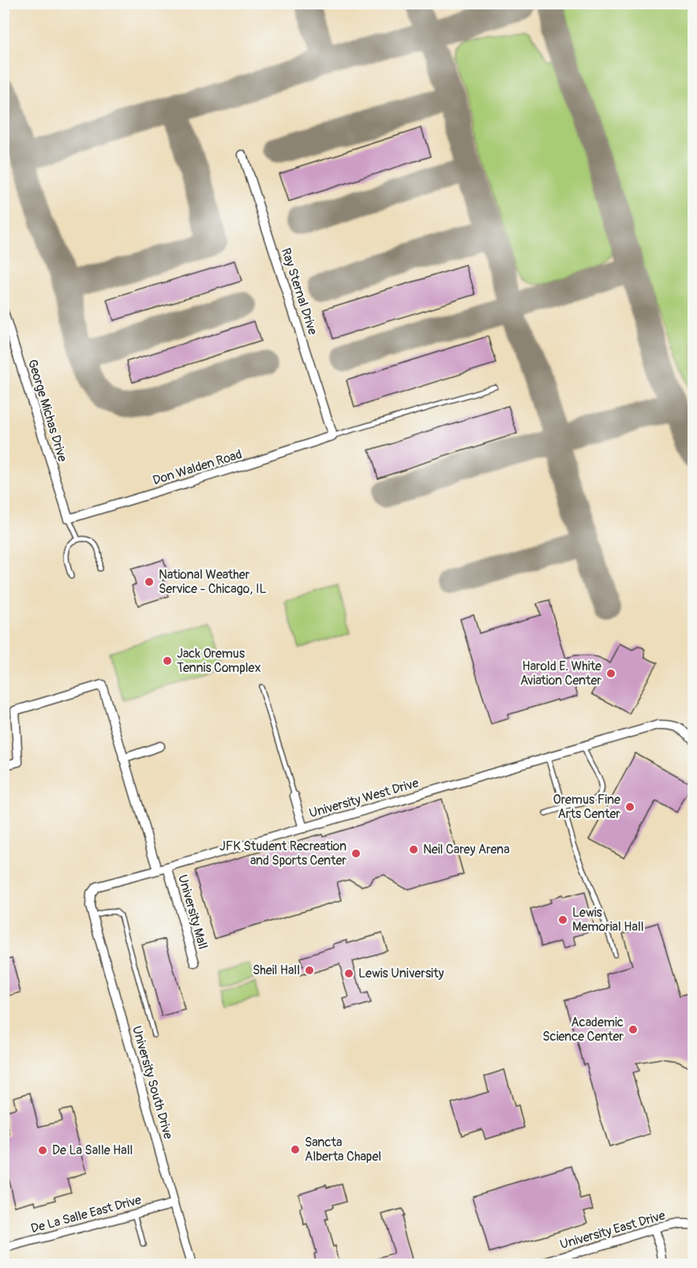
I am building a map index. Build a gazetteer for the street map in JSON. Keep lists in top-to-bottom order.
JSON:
{
  "streets": {
    "street": [
      "Ray Sternal Drive",
      "George Michas Drive",
      "Don Walden Road",
      "University West Drive",
      "University Mall",
      "University South Drive",
      "De La Salle East Drive",
      "University East Drive"
    ]
  },
  "crossings": [
    ["Ray Sternal Drive", "Don Walden Road"],
    ["George Michas Drive", "Don Walden Road"],
    ["University West Drive", "University Mall"],
    ["University West Drive", "University South Drive"],
    ["University South Drive", "De La Salle East Drive"]
  ],
  "places": [
    "National Weather Service - Chicago, IL",
    "Jack Oremus Tennis Complex",
    "Harold E. White Aviation Center",
    "Oremus Fine Arts Center",
    "Neil Carey Arena",
    "JFK Student Recreation and Sports Center",
    "Lewis Memorial Hall",
    "Sheil Hall",
    "Lewis University",
    "Academic Science Center",
    "Sancta Alberta Chapel",
    "De La Salle Hall"
  ]
}
